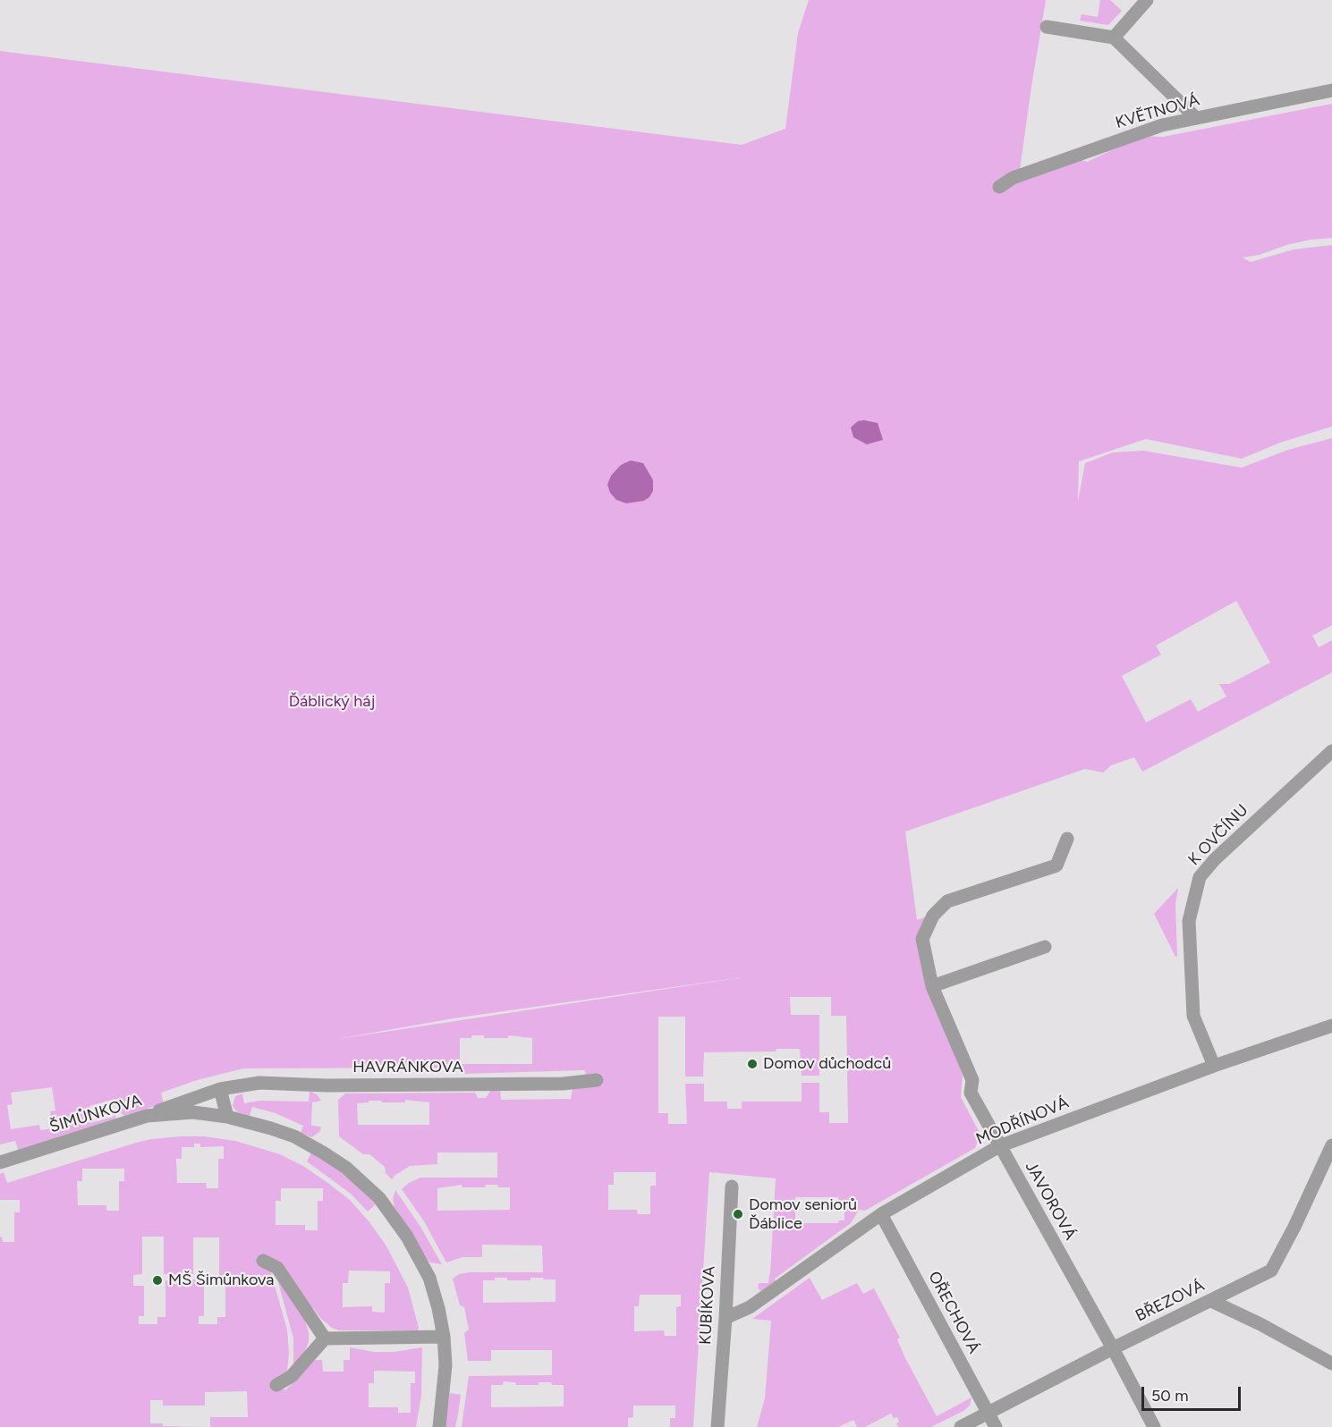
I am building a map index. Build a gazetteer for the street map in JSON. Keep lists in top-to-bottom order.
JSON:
{
  "streets": {
    "street": [
      "KVĚTNOVÁ",
      "K OVČÍNU",
      "HAVRÁNKOVA",
      "ŠIMŮNKOVA",
      "MODŘÍNOVÁ",
      "JAVOROVÁ",
      "BŘEZOVÁ",
      "KUBÍKOVA",
      "OŘECHOVÁ"
    ]
  },
  "crossings": [
    ["K OVČÍNU", "MODŘÍNOVÁ"],
    ["HAVRÁNKOVA", "ŠIMŮNKOVA"],
    ["MODŘÍNOVÁ", "JAVOROVÁ"],
    ["MODŘÍNOVÁ", "KUBÍKOVA"],
    ["MODŘÍNOVÁ", "OŘECHOVÁ"],
    ["JAVOROVÁ", "BŘEZOVÁ"],
    ["BŘEZOVÁ", "OŘECHOVÁ"]
  ],
  "parks": ["Ďáblický háj"],
  "places": ["Domov důchodců", "Domov seniorů Ďáblice", "MŠ Šimůnkova"],
  "scale_bar": "50 m"
}
